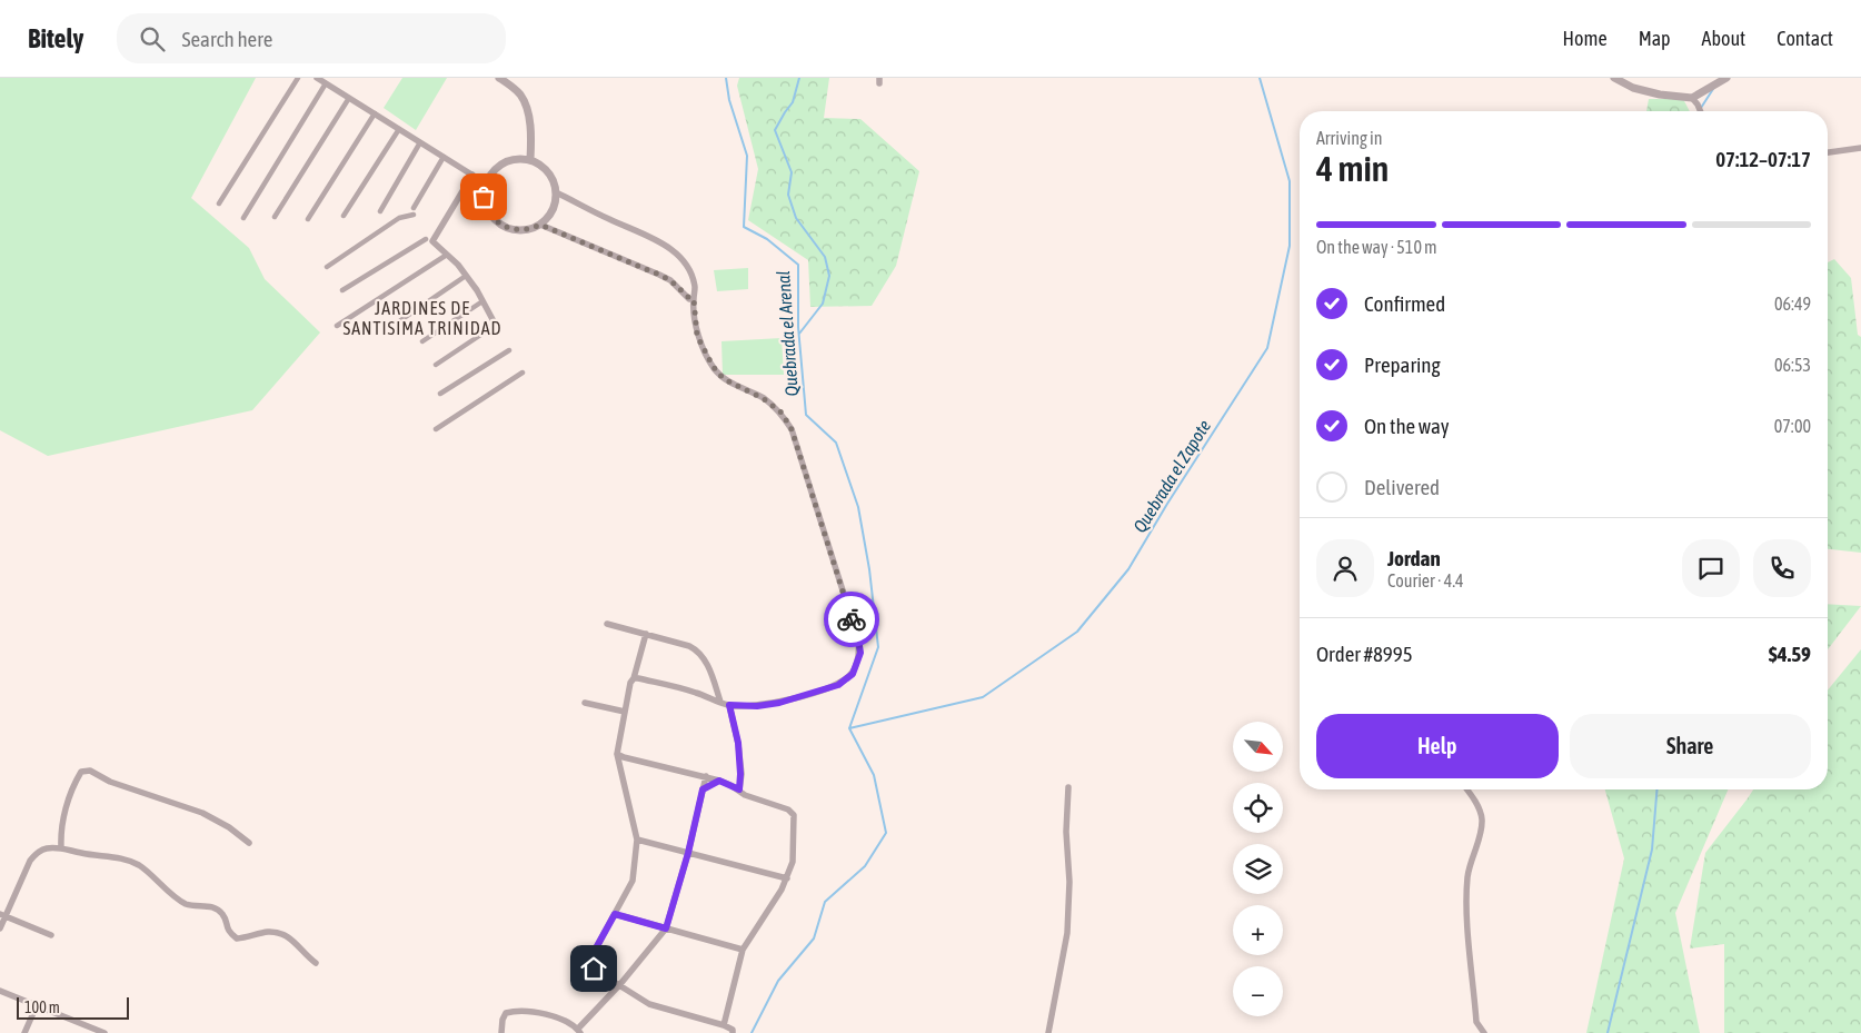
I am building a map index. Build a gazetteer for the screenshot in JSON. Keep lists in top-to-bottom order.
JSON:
{
  "districts": ["JARDINES DE SANTISIMA TRINIDAD"],
  "water": ["Quebrada el Arenal", "Quebrada el Zapote"],
  "scale_bar": "100 m",
  "north": "bottom right",
  "page": {
    "header": "Bitely",
    "search": "Search here",
    "nav": [
      "Home",
      "Map",
      "About",
      "Contact"
    ],
    "heading": ["4 min", "Arriving in", "07:12–07:17"],
    "panel": [
      "Jordan",
      "Courier · 4.4",
      "Order #8995",
      "$4.59"
    ],
    "bar": "On the way · 510 m",
    "list": [
      ["Confirmed", "06:49"],
      ["Preparing", "06:53"],
      ["On the way", "07:00"],
      "Delivered"
    ],
    "buttons": ["Help", "Share"],
    "map_buttons": ["+", "−"],
    "scale": "100 m"
  }
}
